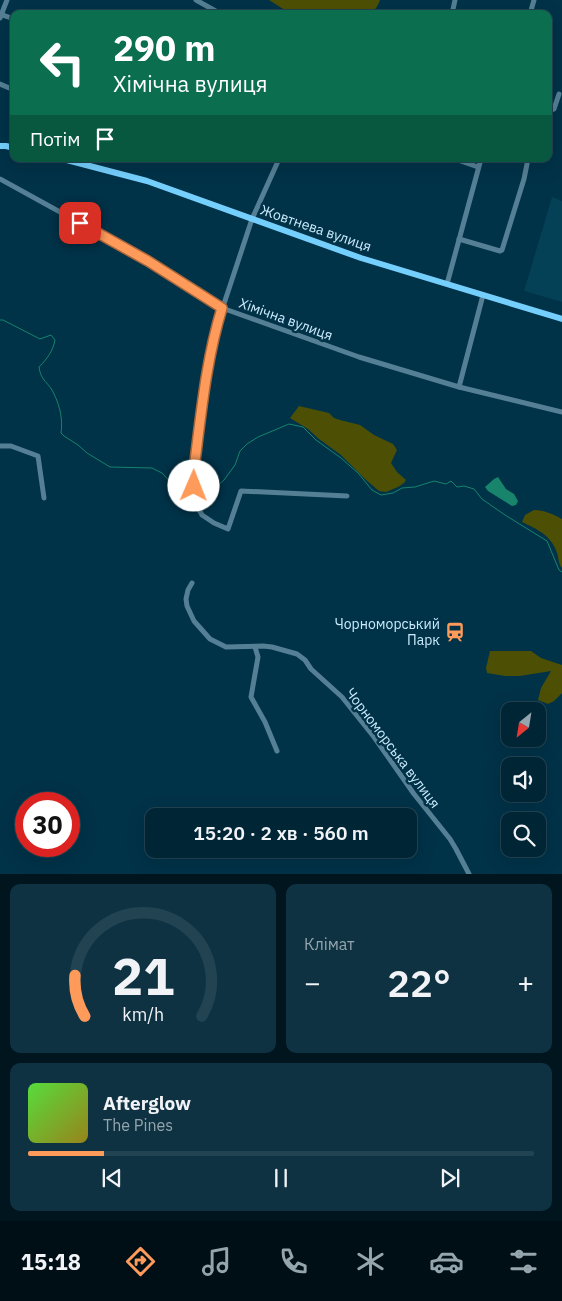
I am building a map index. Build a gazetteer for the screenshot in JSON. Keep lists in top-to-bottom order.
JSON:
{
  "streets": {
    "main road": ["Жовтнева вулиця"],
    "street": ["Хімічна вулиця", "Чорноморська вулиця"]
  },
  "places": {
    "station": ["Чорноморський Парк"]
  },
  "north": "bottom left",
  "page": {
    "turn": ["290 m", "Хімічна вулиця"],
    "then": "Потім",
    "limit": "30",
    "trip": "15:20 · 2 хв · 560 m",
    "tile": "Клімат",
    "heat": ["−", "22°", "+"],
    "song": ["Afterglow", "The Pines"],
    "tabs": "15:18",
    "gauge": ["21", "km/h"]
  }
}
